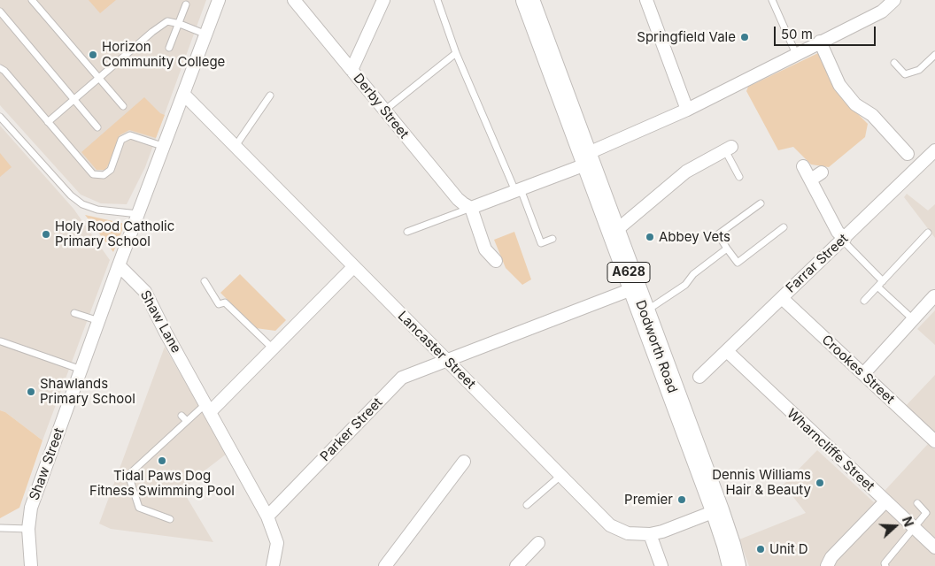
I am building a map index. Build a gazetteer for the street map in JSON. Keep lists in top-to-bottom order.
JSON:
{
  "streets": {
    "highway": ["A628", "Dodworth Road"],
    "street": [
      "Derby Street",
      "Farrar Street",
      "Shaw Lane",
      "Lancaster Street",
      "Crookes Street",
      "Parker Street",
      "Wharncliffe Street",
      "Shaw Street"
    ]
  },
  "crossings": [
    ["Farrar Street", "Crookes Street"],
    ["Farrar Street", "Wharncliffe Street"],
    ["Shaw Lane", "Parker Street"],
    ["Shaw Lane", "Shaw Street"],
    ["Dodworth Road", "Lancaster Street"],
    ["Dodworth Road", "Parker Street"],
    ["Lancaster Street", "Parker Street"]
  ],
  "places": [
    "Springfield Vale",
    "Horizon Community College",
    "Holy Rood Catholic Primary School",
    "Abbey Vets",
    "Shawlands Primary School",
    "Tidal Paws Dog Fitness Swimming Pool",
    "Dennis Williams Hair & Beauty",
    "Premier",
    "Unit D"
  ],
  "scale_bar": "50 m",
  "north": "right"
}
